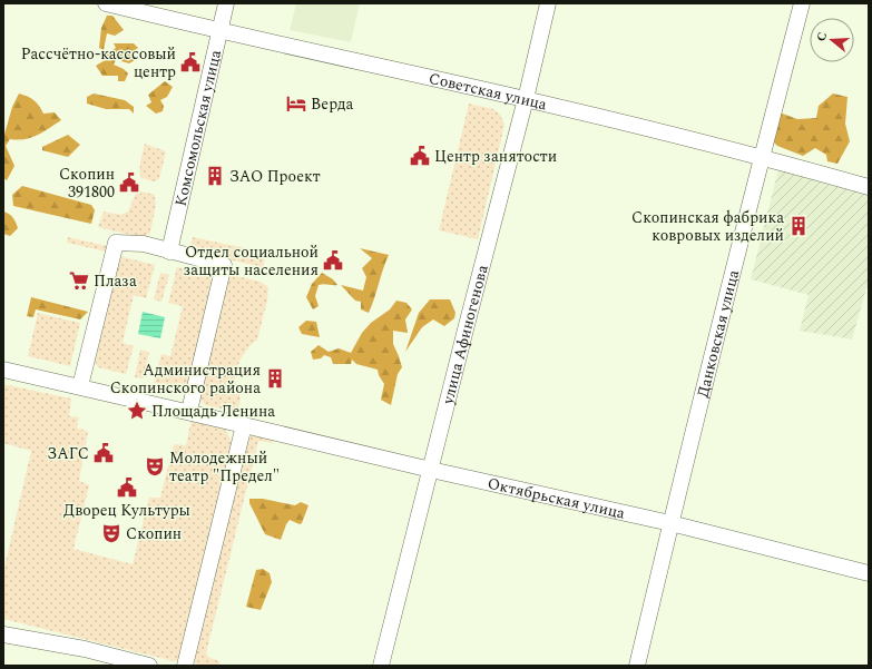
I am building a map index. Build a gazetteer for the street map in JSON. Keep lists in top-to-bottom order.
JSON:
{
  "streets": {
    "street": [
      "Советская улица",
      "Комсомольская улица",
      "улица Афиногенова",
      "Данковская улица",
      "Октябрьская улица"
    ]
  },
  "crossings": [
    ["Советская улица", "Комсомольская улица"],
    ["Советская улица", "улица Афиногенова"],
    ["Советская улица", "Данковская улица"],
    ["улица Афиногенова", "Октябрьская улица"],
    ["Данковская улица", "Октябрьская улица"]
  ],
  "places": {
    "public building": [
      "Рассчётно-касссовый центр",
      "Центр занятости",
      "Скопин 391800",
      "Отдел социальной защиты населения",
      "ЗАГС",
      "Дворец Культуры"
    ],
    "hotel": ["Верда"],
    "building": ["ЗАО Проект", "Скопинская фабрика ковровых изделий", "Администрация Скопинского района"],
    "supermarket": ["Плаза"],
    "place": ["Площадь Ленина"],
    "theatre": ["Молодежный театр \"Предел\"", "Скопин"]
  },
  "north": "left"
}
